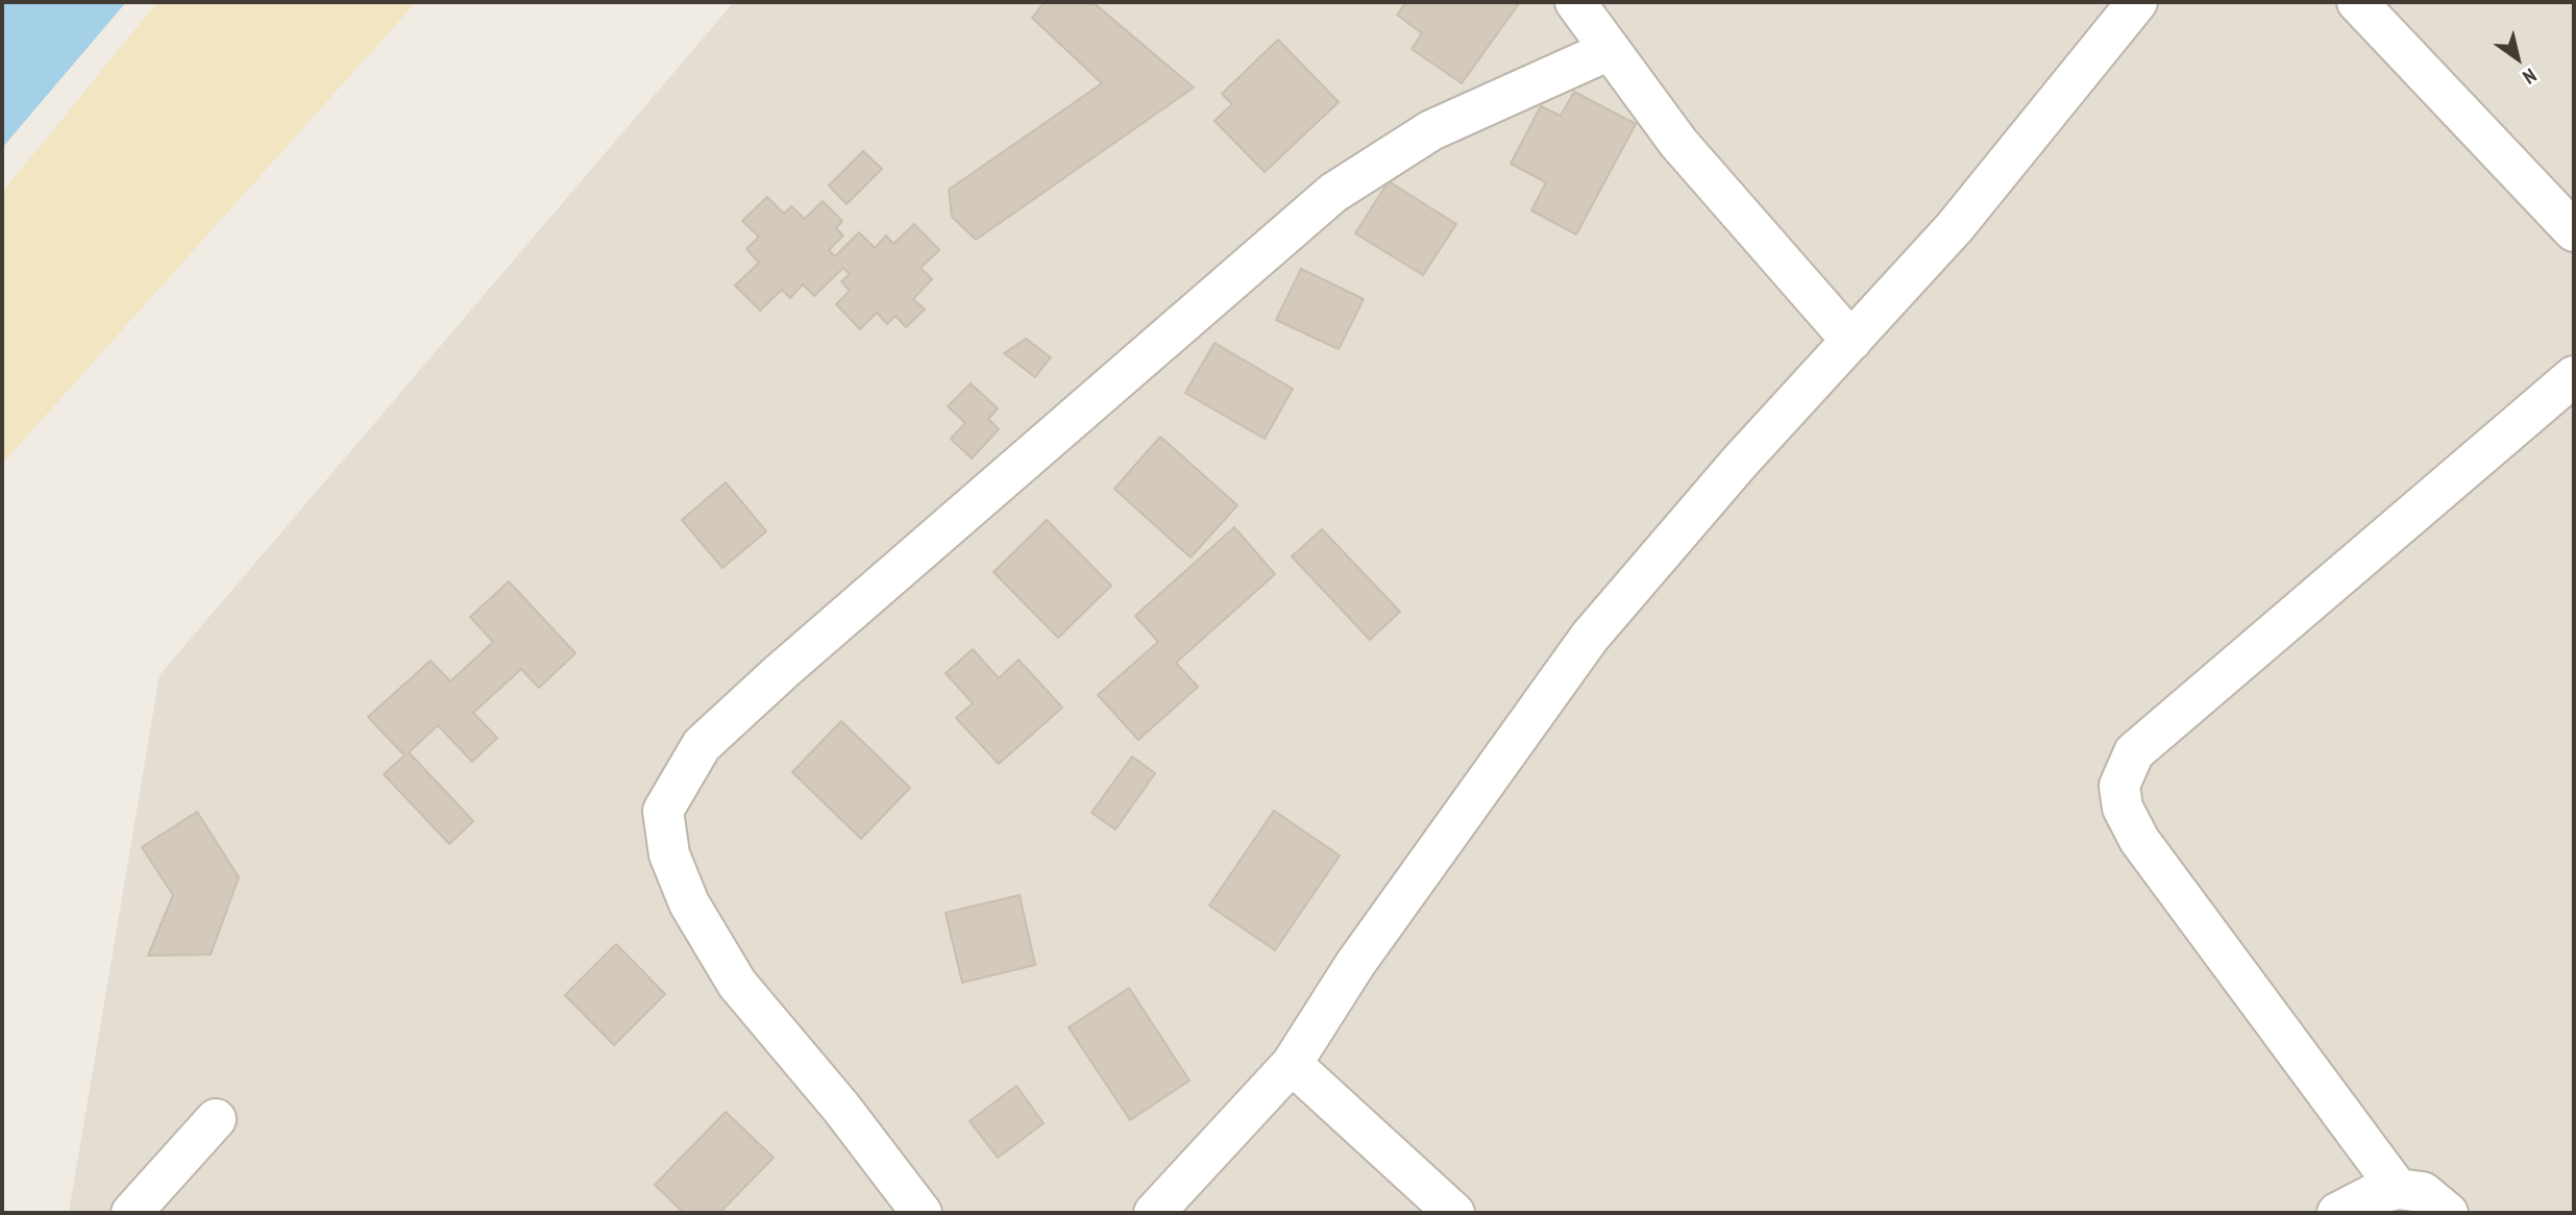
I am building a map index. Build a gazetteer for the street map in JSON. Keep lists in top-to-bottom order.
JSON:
{
  "north": "bottom right"
}
